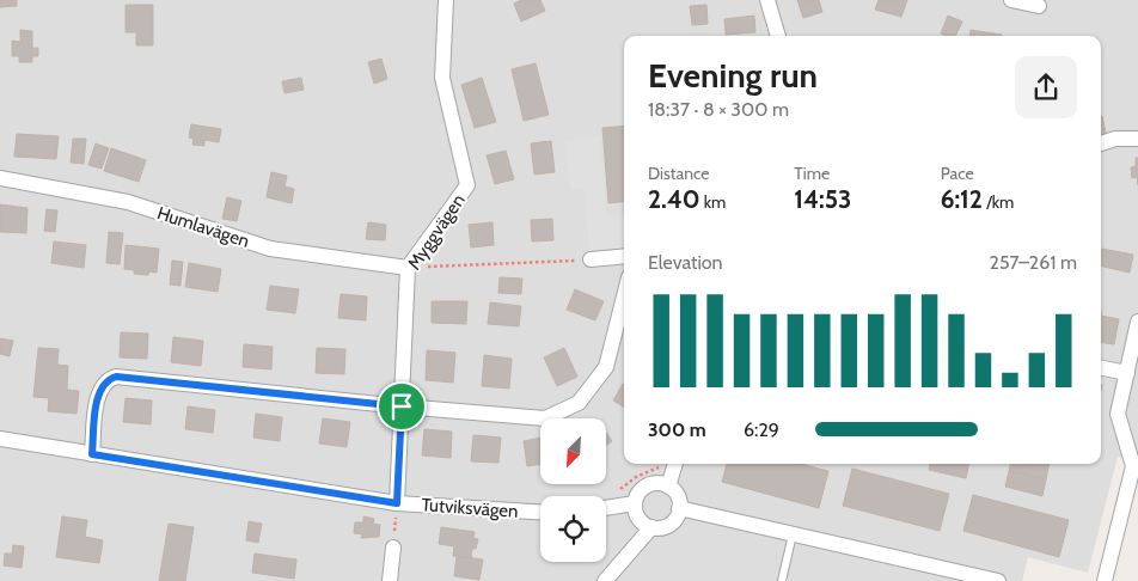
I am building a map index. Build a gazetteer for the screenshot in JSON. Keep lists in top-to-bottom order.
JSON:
{
  "streets": {
    "street": ["Humlavägen", "Myggvägen", "Tutviksvägen"]
  },
  "crossings": [
    ["Humlavägen", "Myggvägen"],
    ["Myggvägen", "Tutviksvägen"]
  ],
  "north": "bottom left",
  "page": {
    "heading": ["Evening run", "18:37 · 8 × 300 m"],
    "stats": [
      ["Distance", "2.40 km"],
      ["Time", "14:53"],
      ["Pace", "6:12 /km"]
    ],
    "chart": ["Elevation", "257–261 m"],
    "list": [
      {
        "name": "300 m",
        "note": "6:29"
      }
    ]
  }
}
